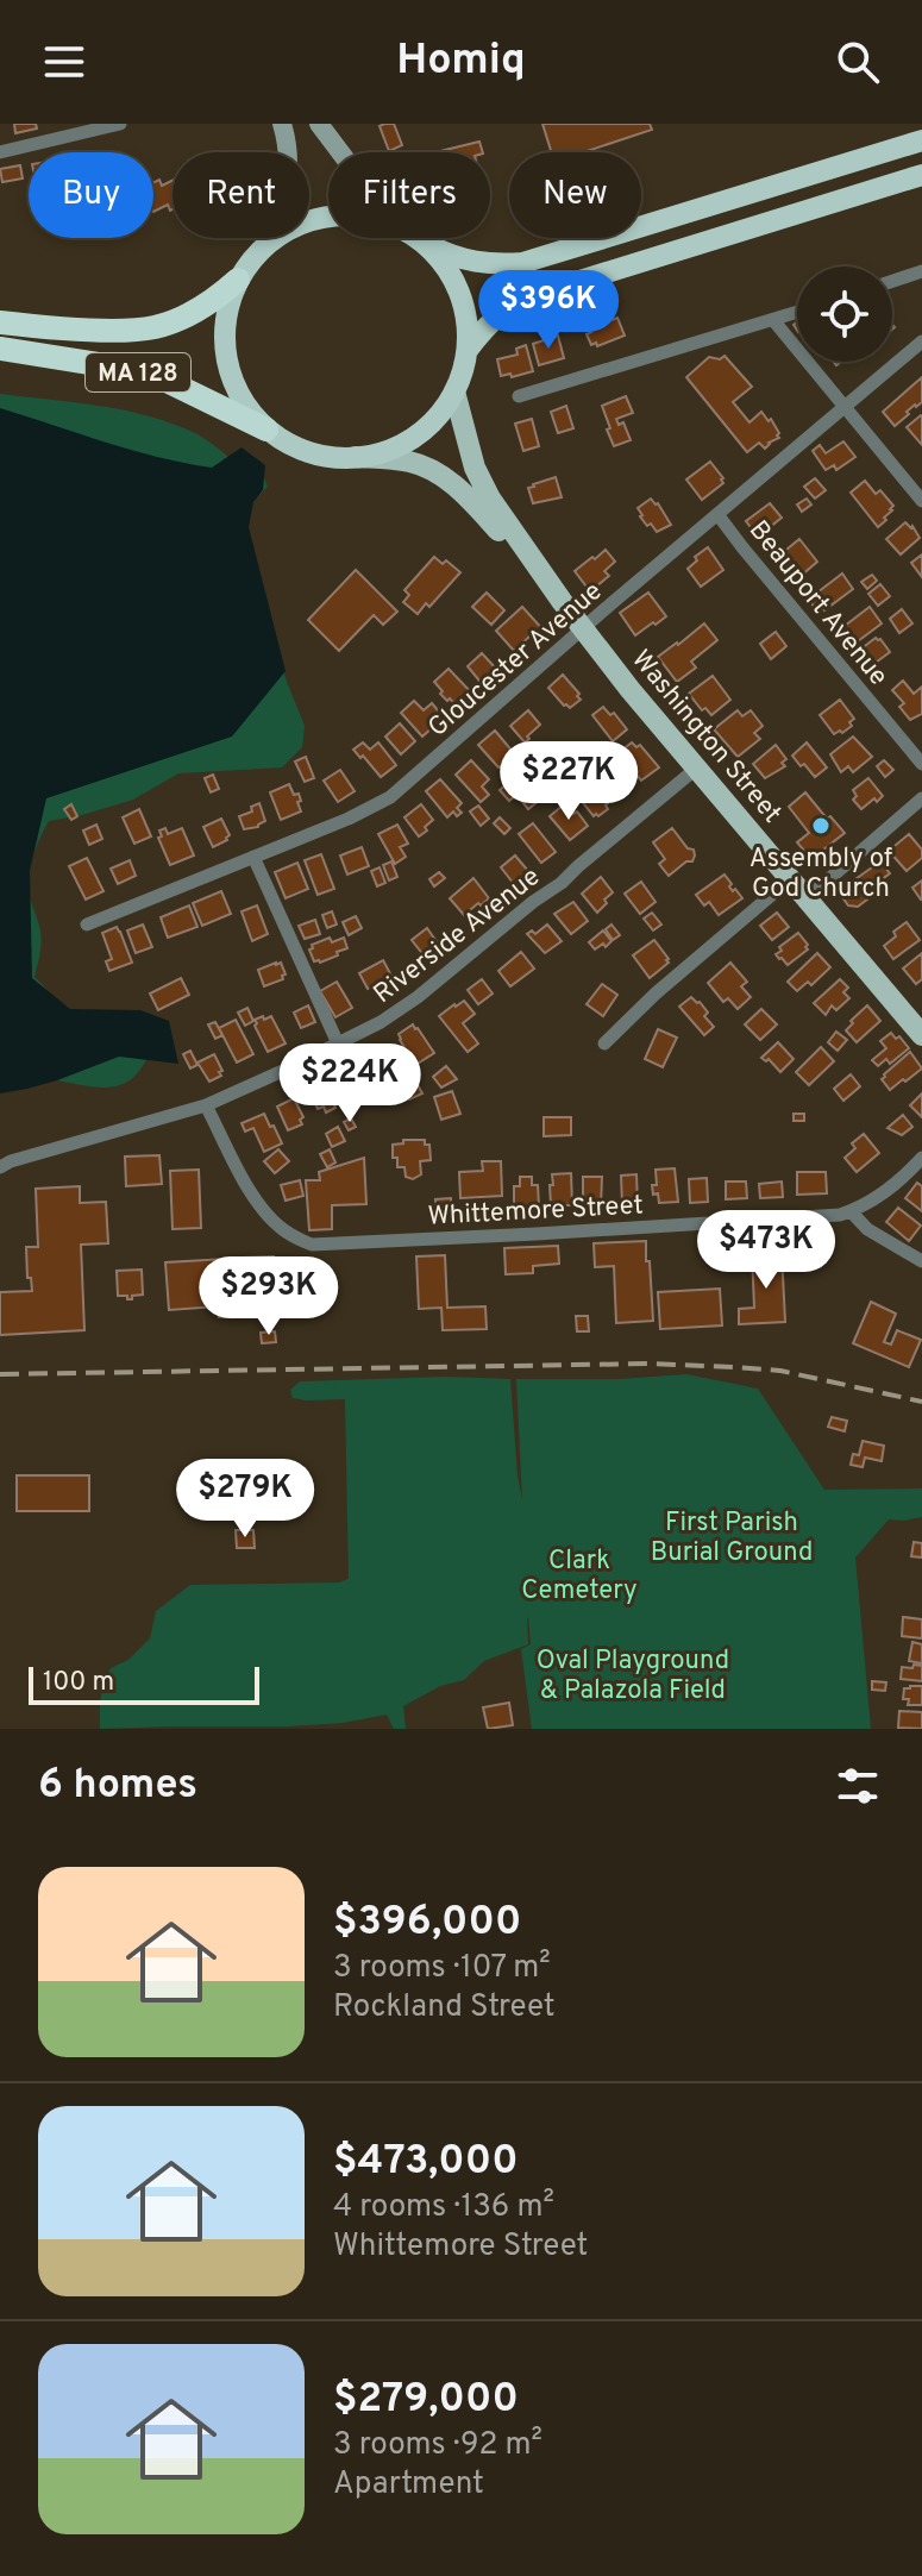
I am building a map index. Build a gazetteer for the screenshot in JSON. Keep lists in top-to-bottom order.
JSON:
{
  "streets": {
    "highway": ["MA 128"],
    "main road": ["Washington Street"],
    "street": [
      "Beauport Avenue",
      "Gloucester Avenue",
      "Riverside Avenue",
      "Whittemore Street"
    ]
  },
  "crossings": [
    ["MA 128", "Washington Street"],
    ["Beauport Avenue", "Gloucester Avenue"],
    ["Gloucester Avenue", "Washington Street"],
    ["Washington Street", "Riverside Avenue"],
    ["Riverside Avenue", "Whittemore Street"]
  ],
  "parks": ["First Parish Burial Ground", "Clark Cemetery", "Oval Playground & Palazola Field"],
  "places": ["Assembly of God Church"],
  "scale_bar": "100 m",
  "page": {
    "header": "Homiq",
    "chip": [
      "Buy",
      "Rent",
      "Filters",
      "New"
    ],
    "price": [
      "$396K",
      "$227K",
      "$224K",
      "$473K",
      "$293K",
      "$279K"
    ],
    "scale": "100 m",
    "heading": "6 homes",
    "list": [
      {
        "name": "$396,000",
        "note": "3 rooms · 107 m² · Rockland Street"
      },
      {
        "name": "$473,000",
        "note": "4 rooms · 136 m² · Whittemore Street"
      },
      {
        "name": "$279,000",
        "note": "3 rooms · 92 m² · Apartment"
      }
    ]
  }
}
